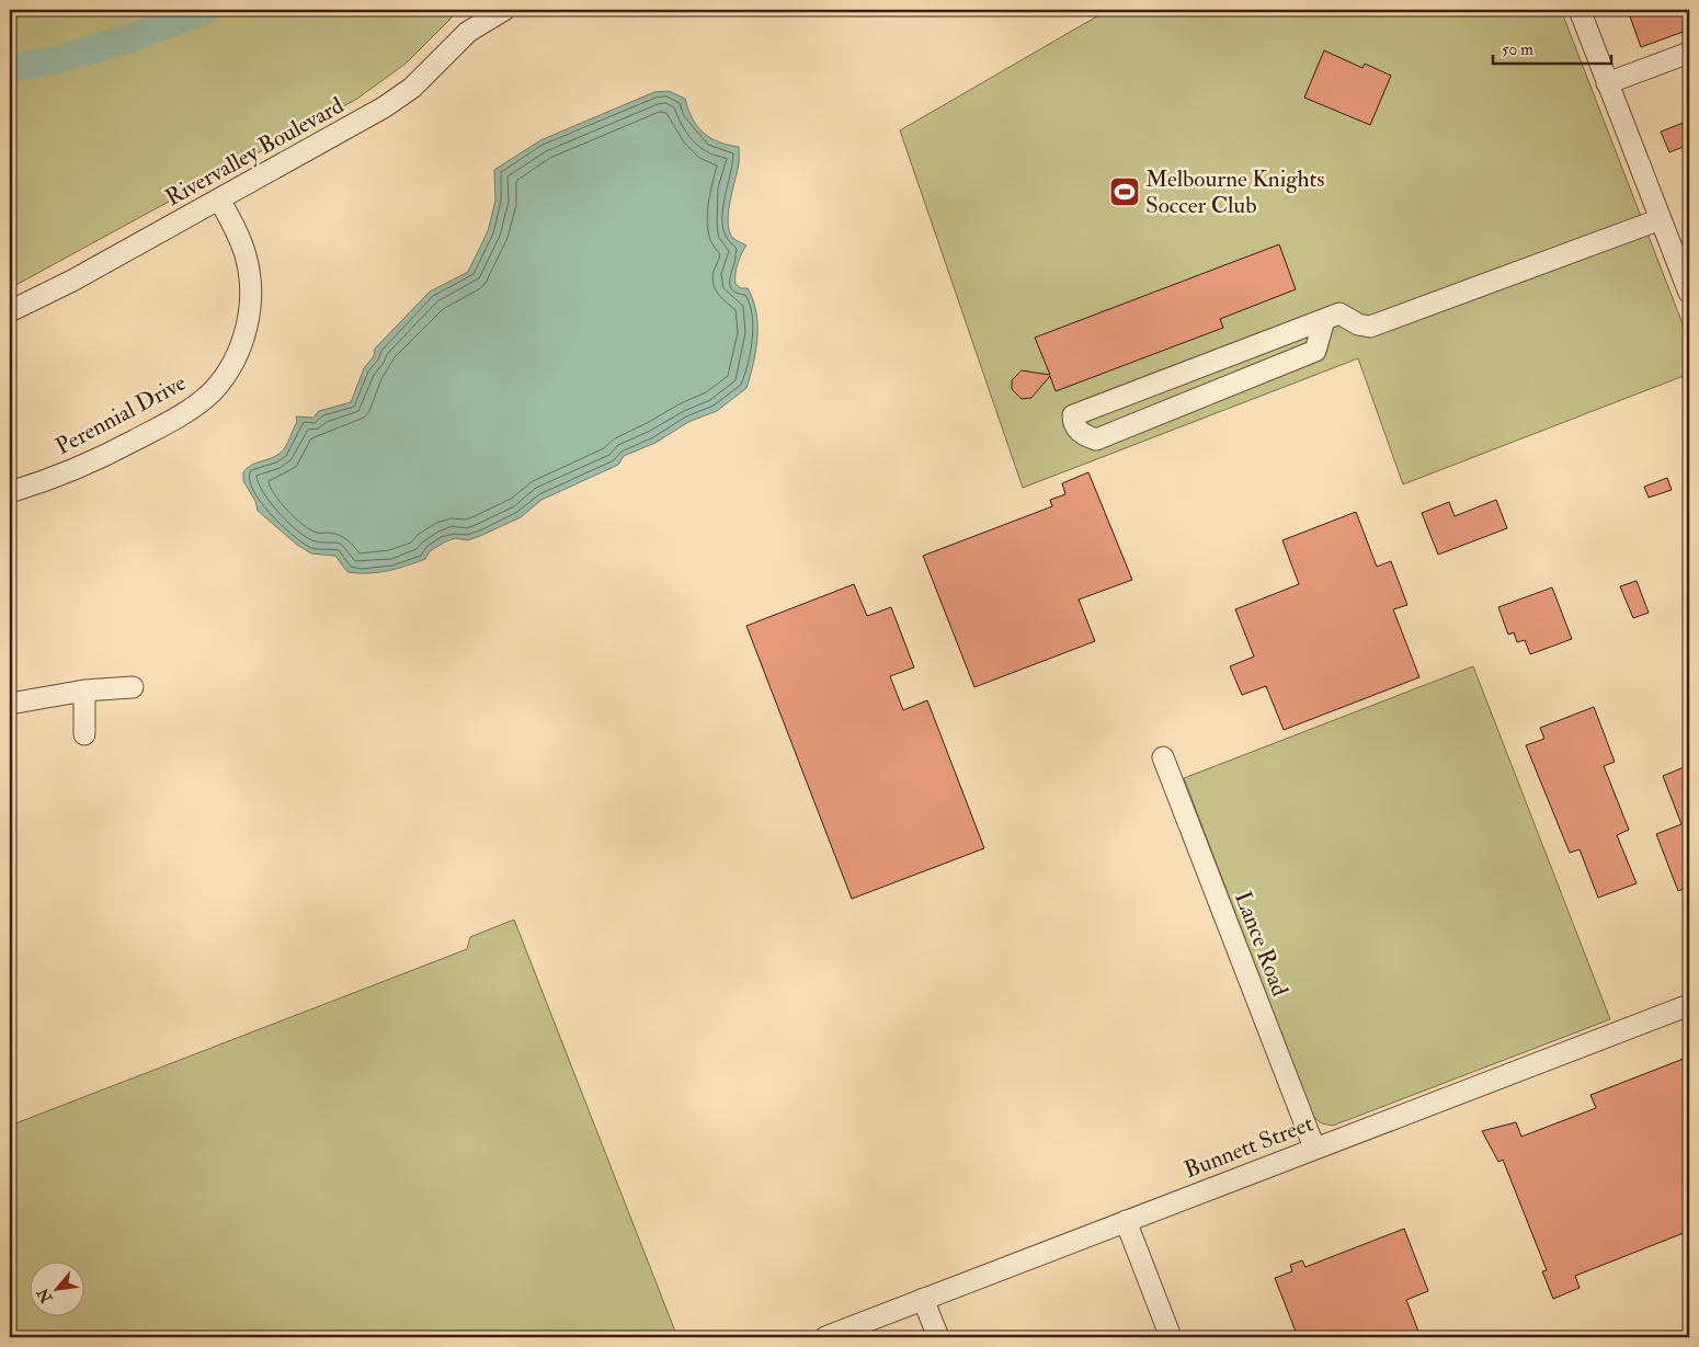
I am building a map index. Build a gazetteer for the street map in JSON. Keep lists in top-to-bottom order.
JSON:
{
  "streets": {
    "street": [
      "Rivervalley Boulevard",
      "Perennial Drive",
      "Lance Road",
      "Bunnett Street"
    ]
  },
  "crossings": [
    ["Rivervalley Boulevard", "Perennial Drive"],
    ["Lance Road", "Bunnett Street"]
  ],
  "places": {
    "sports": ["Melbourne Knights Soccer Club"]
  },
  "scale_bar": "50 m",
  "north": "bottom left"
}
